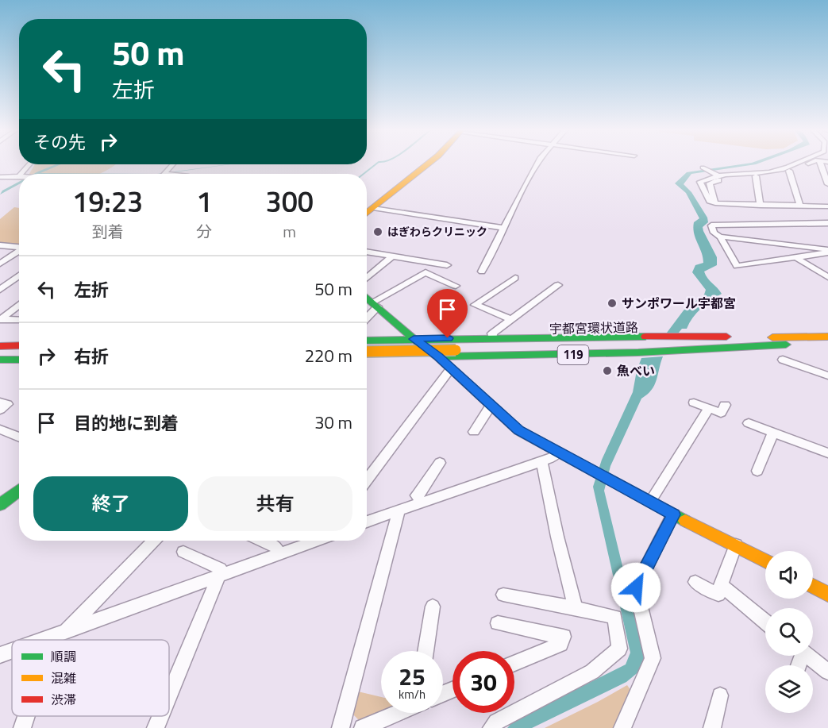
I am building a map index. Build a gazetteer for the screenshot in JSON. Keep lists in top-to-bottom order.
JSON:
{
  "streets": {
    "main road": ["宇都宮環状道路", "119"]
  },
  "crossings": [
    ["宇都宮環状道路", "119"]
  ],
  "places": ["はぎわらクリニック", "サンポワール宇都宮", "魚べい"],
  "legend": ["順調", "混雑", "渋滞"],
  "page": {
    "turn": ["50 m", "左折"],
    "then": "その先",
    "eta": [
      "19:23",
      "到着",
      "1",
      "分",
      "300",
      "m"
    ],
    "list": [
      {
        "name": "左折",
        "value": "50 m"
      },
      {
        "name": "右折",
        "value": "220 m"
      },
      {
        "name": "目的地に到着",
        "value": "30 m"
      }
    ],
    "buttons": ["終了", "共有"],
    "speed": "25 km/h",
    "limit": "30"
  }
}
